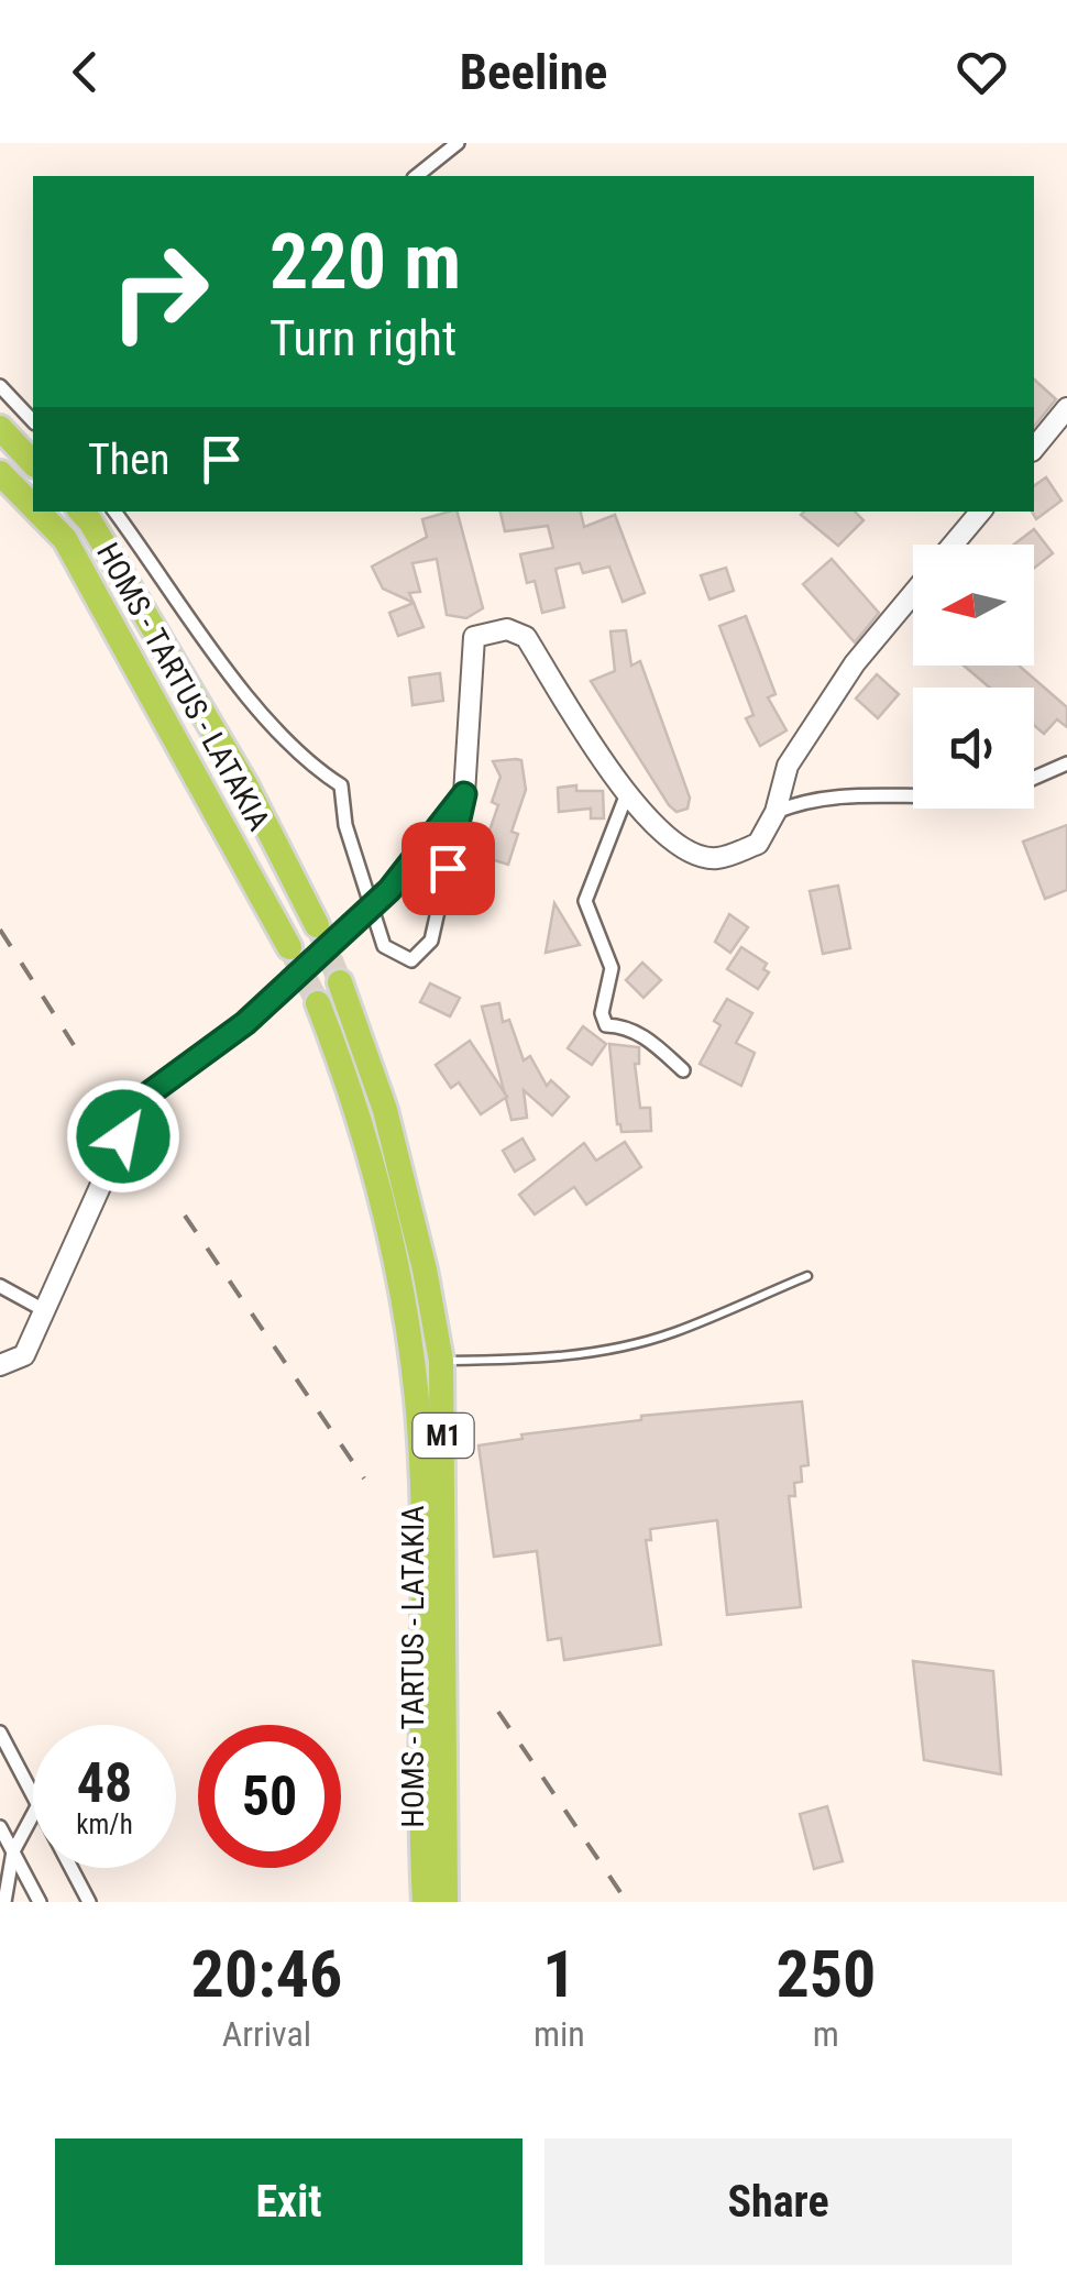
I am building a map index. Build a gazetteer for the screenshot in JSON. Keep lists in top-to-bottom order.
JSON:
{
  "streets": {
    "highway": ["HOMS - TARTUS - LATAKIA", "M1"]
  },
  "north": "left",
  "page": {
    "header": "Beeline",
    "turn": ["220 m", "Turn right"],
    "then": "Then",
    "speed": "48 km/h",
    "limit": "50",
    "eta": [
      "20:46",
      "Arrival",
      "1",
      "min",
      "250",
      "m"
    ],
    "buttons": ["Exit", "Share"]
  }
}
